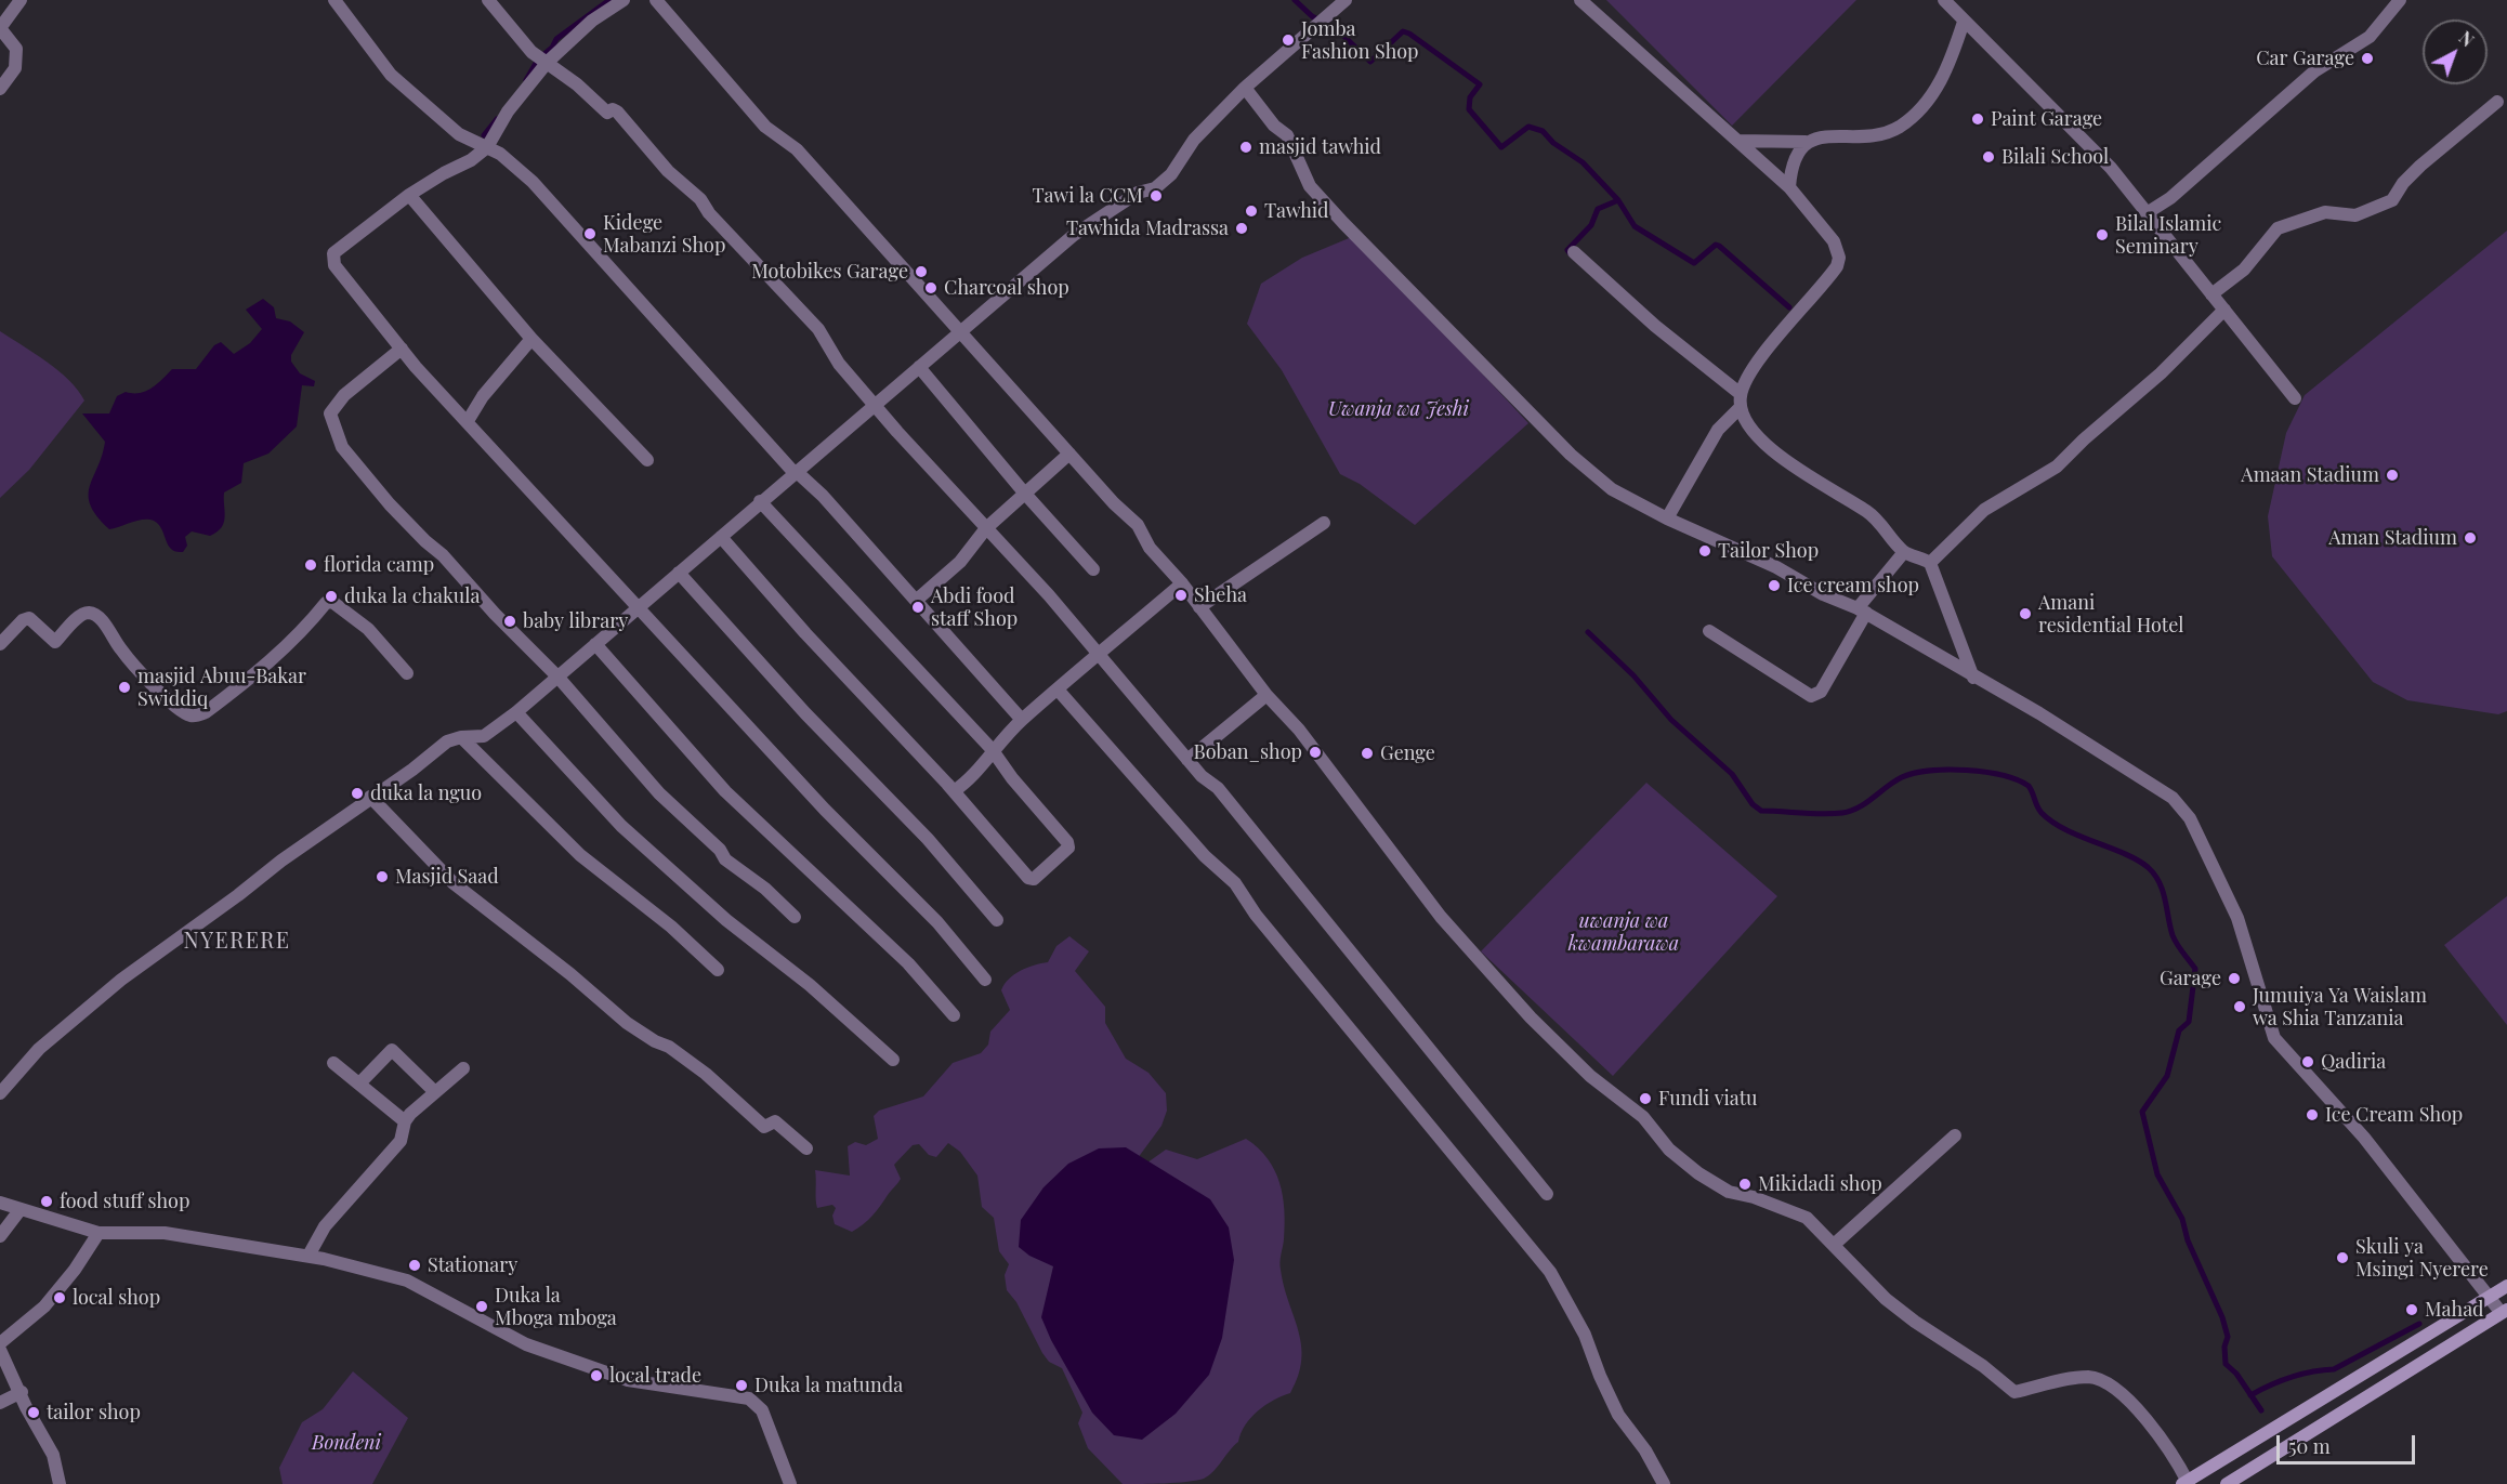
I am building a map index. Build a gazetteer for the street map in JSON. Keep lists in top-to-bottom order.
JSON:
{
  "districts": ["NYERERE"],
  "parks": ["Uwanja wa Jeshi", "uwanja wa kwambarawa", "Bondeni"],
  "places": [
    "Jomba Fashion Shop",
    "Car Garage",
    "Paint Garage",
    "masjid tawhid",
    "Bilali School",
    "Tawi la CCM",
    "Tawhid",
    "Tawhida Madrassa",
    "Kidege Mabanzi Shop",
    "Bilal Islamic Seminary",
    "Motobikes Garage",
    "Charcoal shop",
    "Amaan Stadium",
    "Aman Stadium",
    "Tailor Shop",
    "florida camp",
    "Ice cream shop",
    "Sheha",
    "duka la chakula",
    "Abdi food staff Shop",
    "Amani residential Hotel",
    "baby library",
    "masjid Abuu-Bakar Swiddiq",
    "Boban_shop",
    "Genge",
    "duka la nguo",
    "Masjid Saad",
    "Garage",
    "Jumuiya Ya Waislam wa Shia Tanzania",
    "Qadiria",
    "Fundi viatu",
    "Ice Cream Shop",
    "Mikidadi shop",
    "food stuff shop",
    "Skuli ya Msingi Nyerere",
    "Stationary",
    "local shop",
    "Duka la Mboga mboga",
    "Mahad",
    "local trade",
    "Duka la matunda",
    "tailor shop"
  ],
  "scale_bar": "50 m",
  "north": "top right"
}
